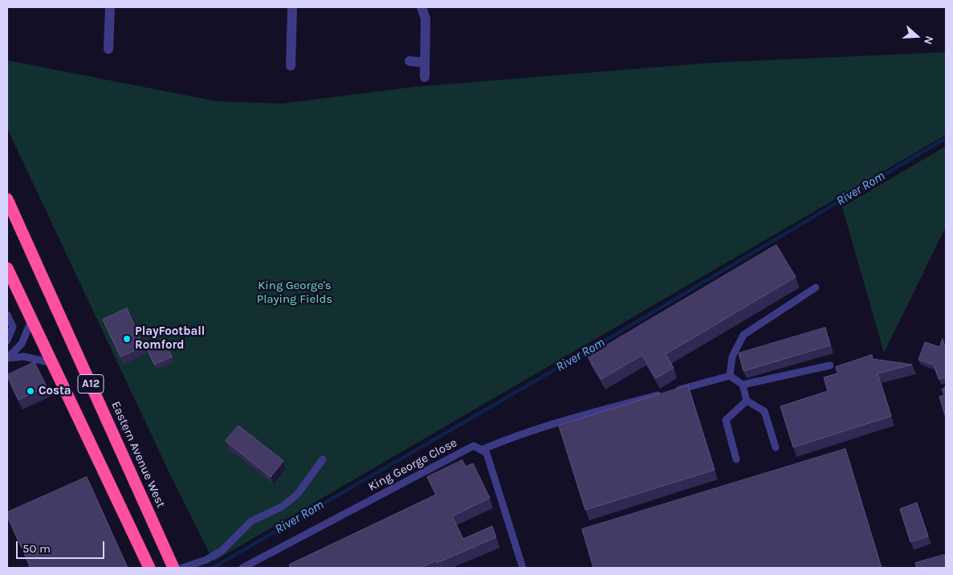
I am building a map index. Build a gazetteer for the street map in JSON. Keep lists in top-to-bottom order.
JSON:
{
  "streets": {
    "highway": ["A12", "Eastern Avenue West"],
    "lane": ["King George Close"]
  },
  "water": ["River Rom"],
  "parks": ["King George's Playing Fields"],
  "places": ["PlayFootball Romford", "Costa"],
  "scale_bar": "50 m",
  "north": "right"
}
